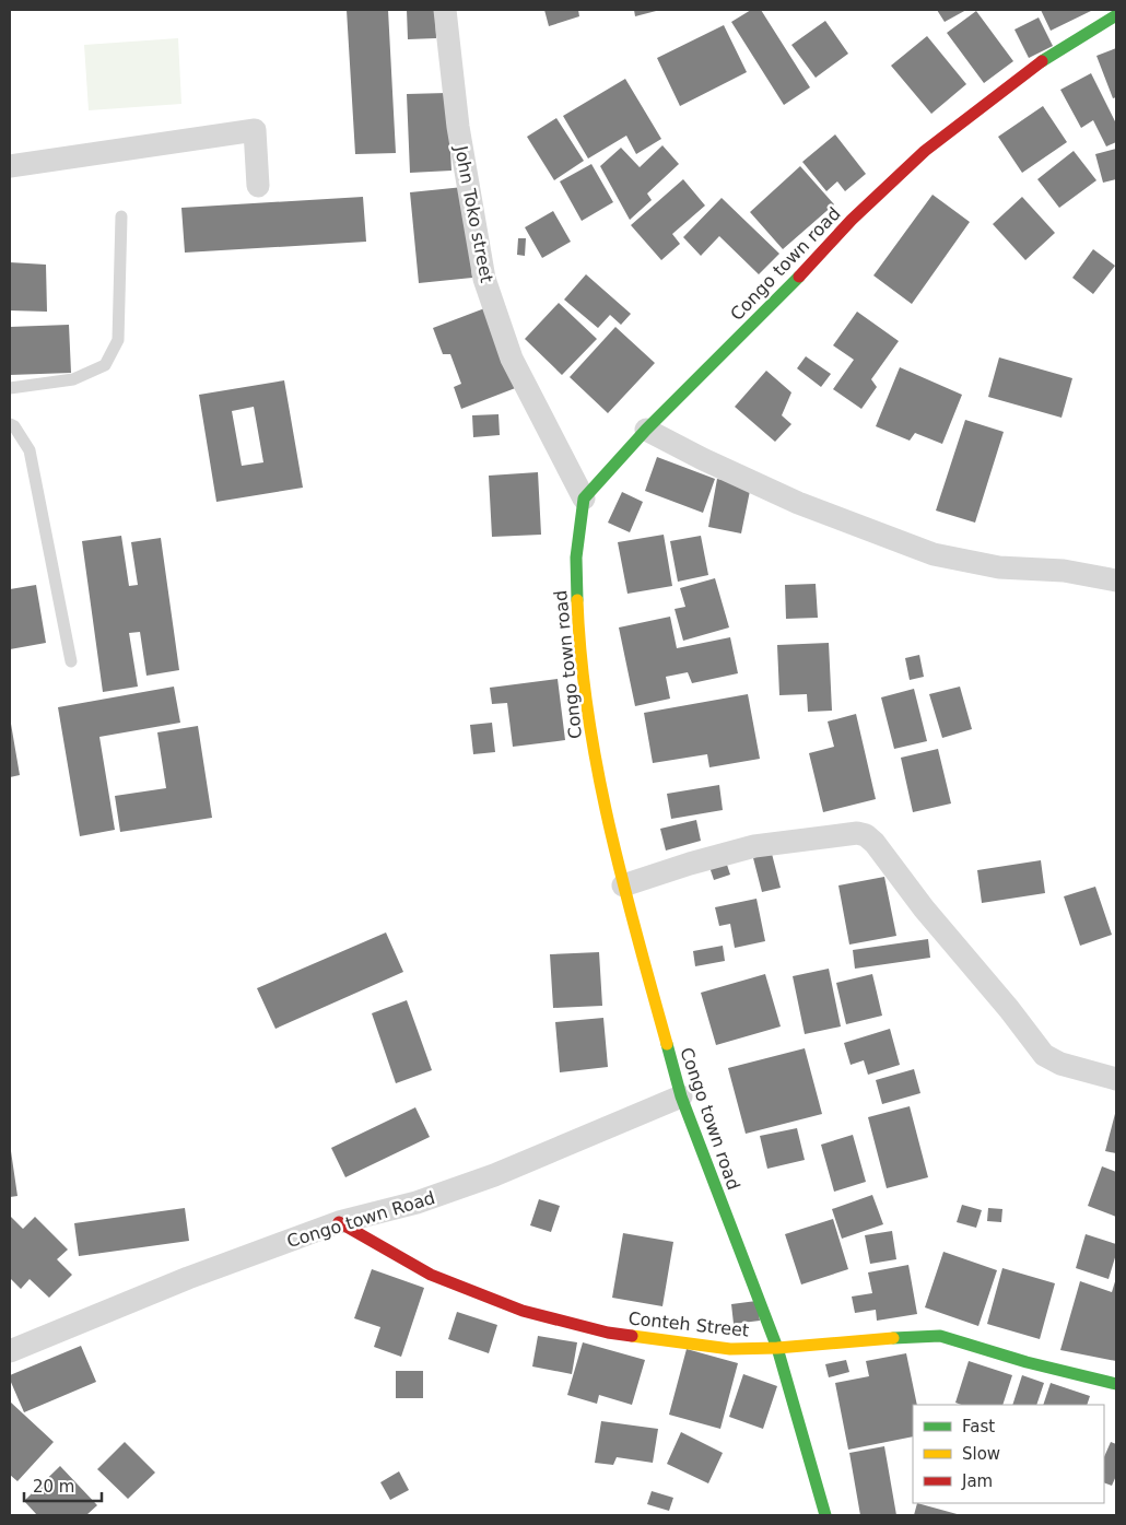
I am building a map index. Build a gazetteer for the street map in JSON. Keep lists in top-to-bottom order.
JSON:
{
  "streets": {
    "street": [
      "John Toko street",
      "Congo town road",
      "Congo town Road",
      "Conteh Street"
    ]
  },
  "crossings": [
    ["John Toko street", "Congo town road"],
    ["Congo town road", "Congo town Road"],
    ["Congo town road", "Conteh Street"],
    ["Congo town Road", "Conteh Street"]
  ],
  "legend": ["Fast", "Slow", "Jam"],
  "scale_bar": "20 m"
}
